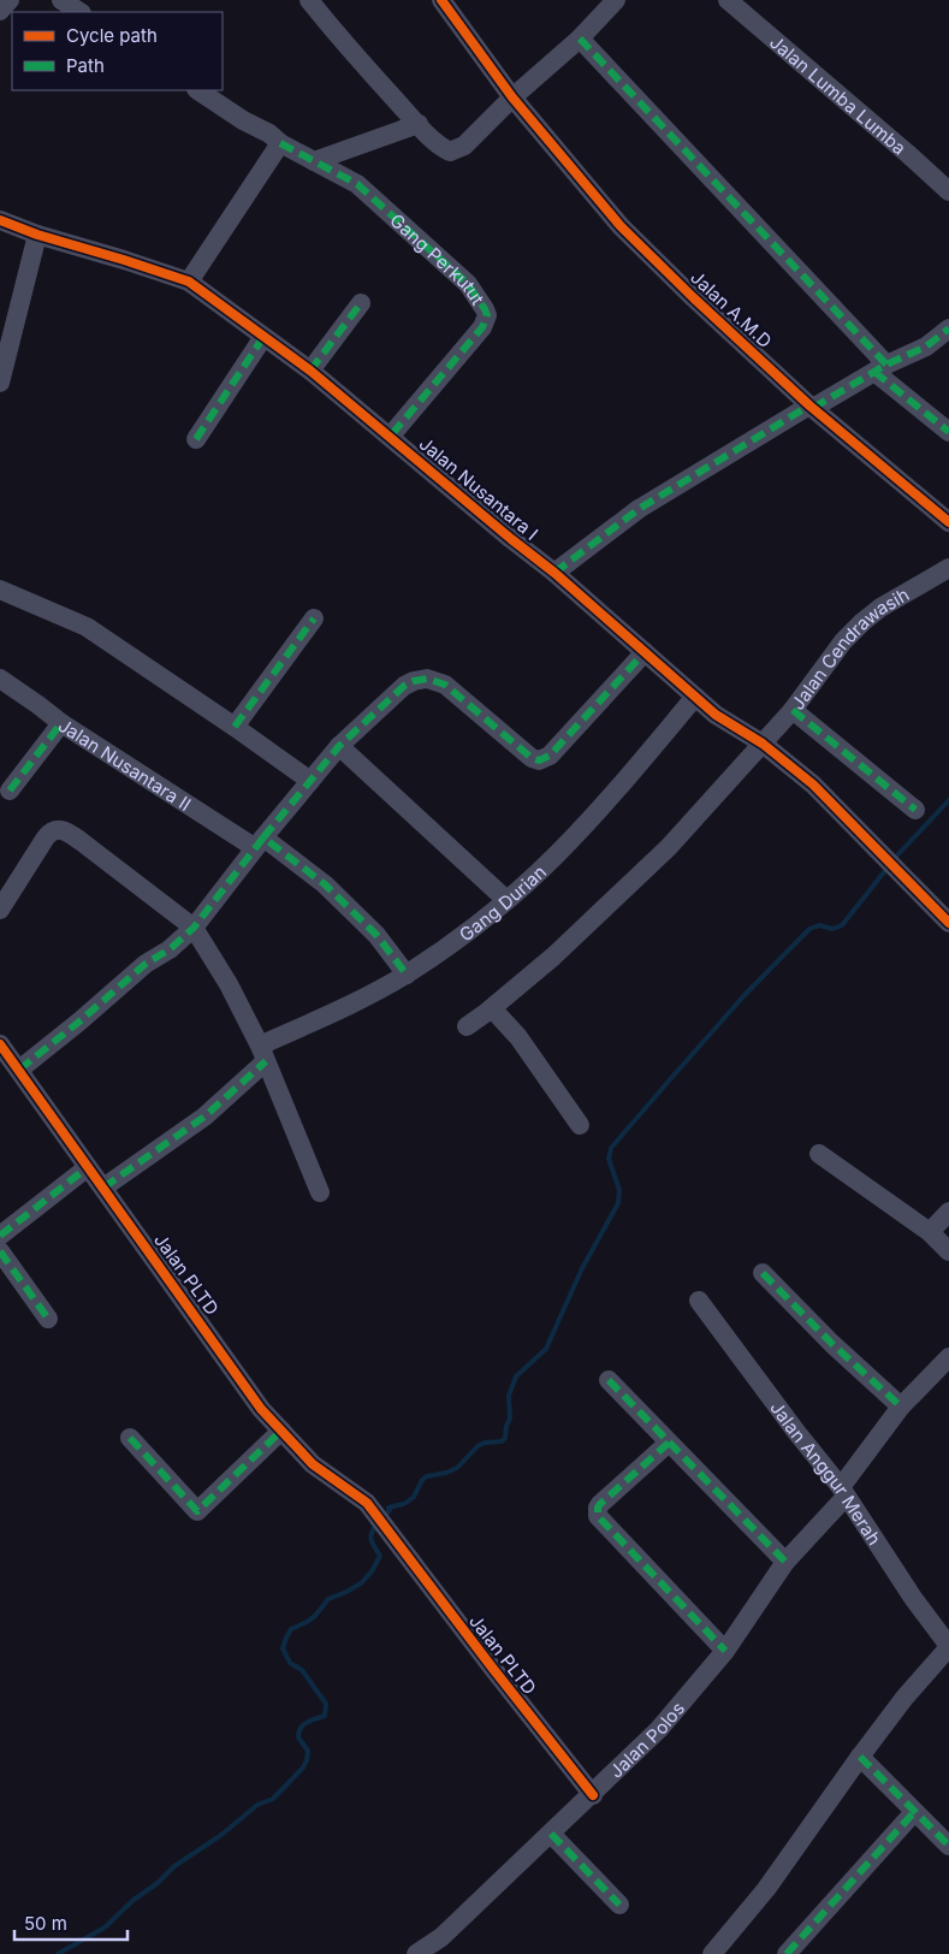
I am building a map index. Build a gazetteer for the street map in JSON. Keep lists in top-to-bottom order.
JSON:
{
  "streets": {
    "street": [
      "Jalan Lumba Lumba",
      "Gang Perkutut",
      "Jalan A.M.D",
      "Jalan Nusantara I",
      "Jalan Cendrawasih",
      "Jalan Nusantara II",
      "Gang Durian",
      "Jalan PLTD",
      "Jalan Anggur Merah",
      "Jalan Polos"
    ]
  },
  "crossings": [
    ["Gang Perkutut", "Jalan Nusantara I"],
    ["Jalan Nusantara I", "Jalan Cendrawasih"],
    ["Jalan Nusantara I", "Gang Durian"],
    ["Jalan Nusantara II", "Gang Durian"],
    ["Gang Durian", "Jalan PLTD"],
    ["Jalan PLTD", "Jalan Polos"],
    ["Jalan Anggur Merah", "Jalan Polos"]
  ],
  "legend": ["Cycle path", "Path"],
  "scale_bar": "50 m"
}
